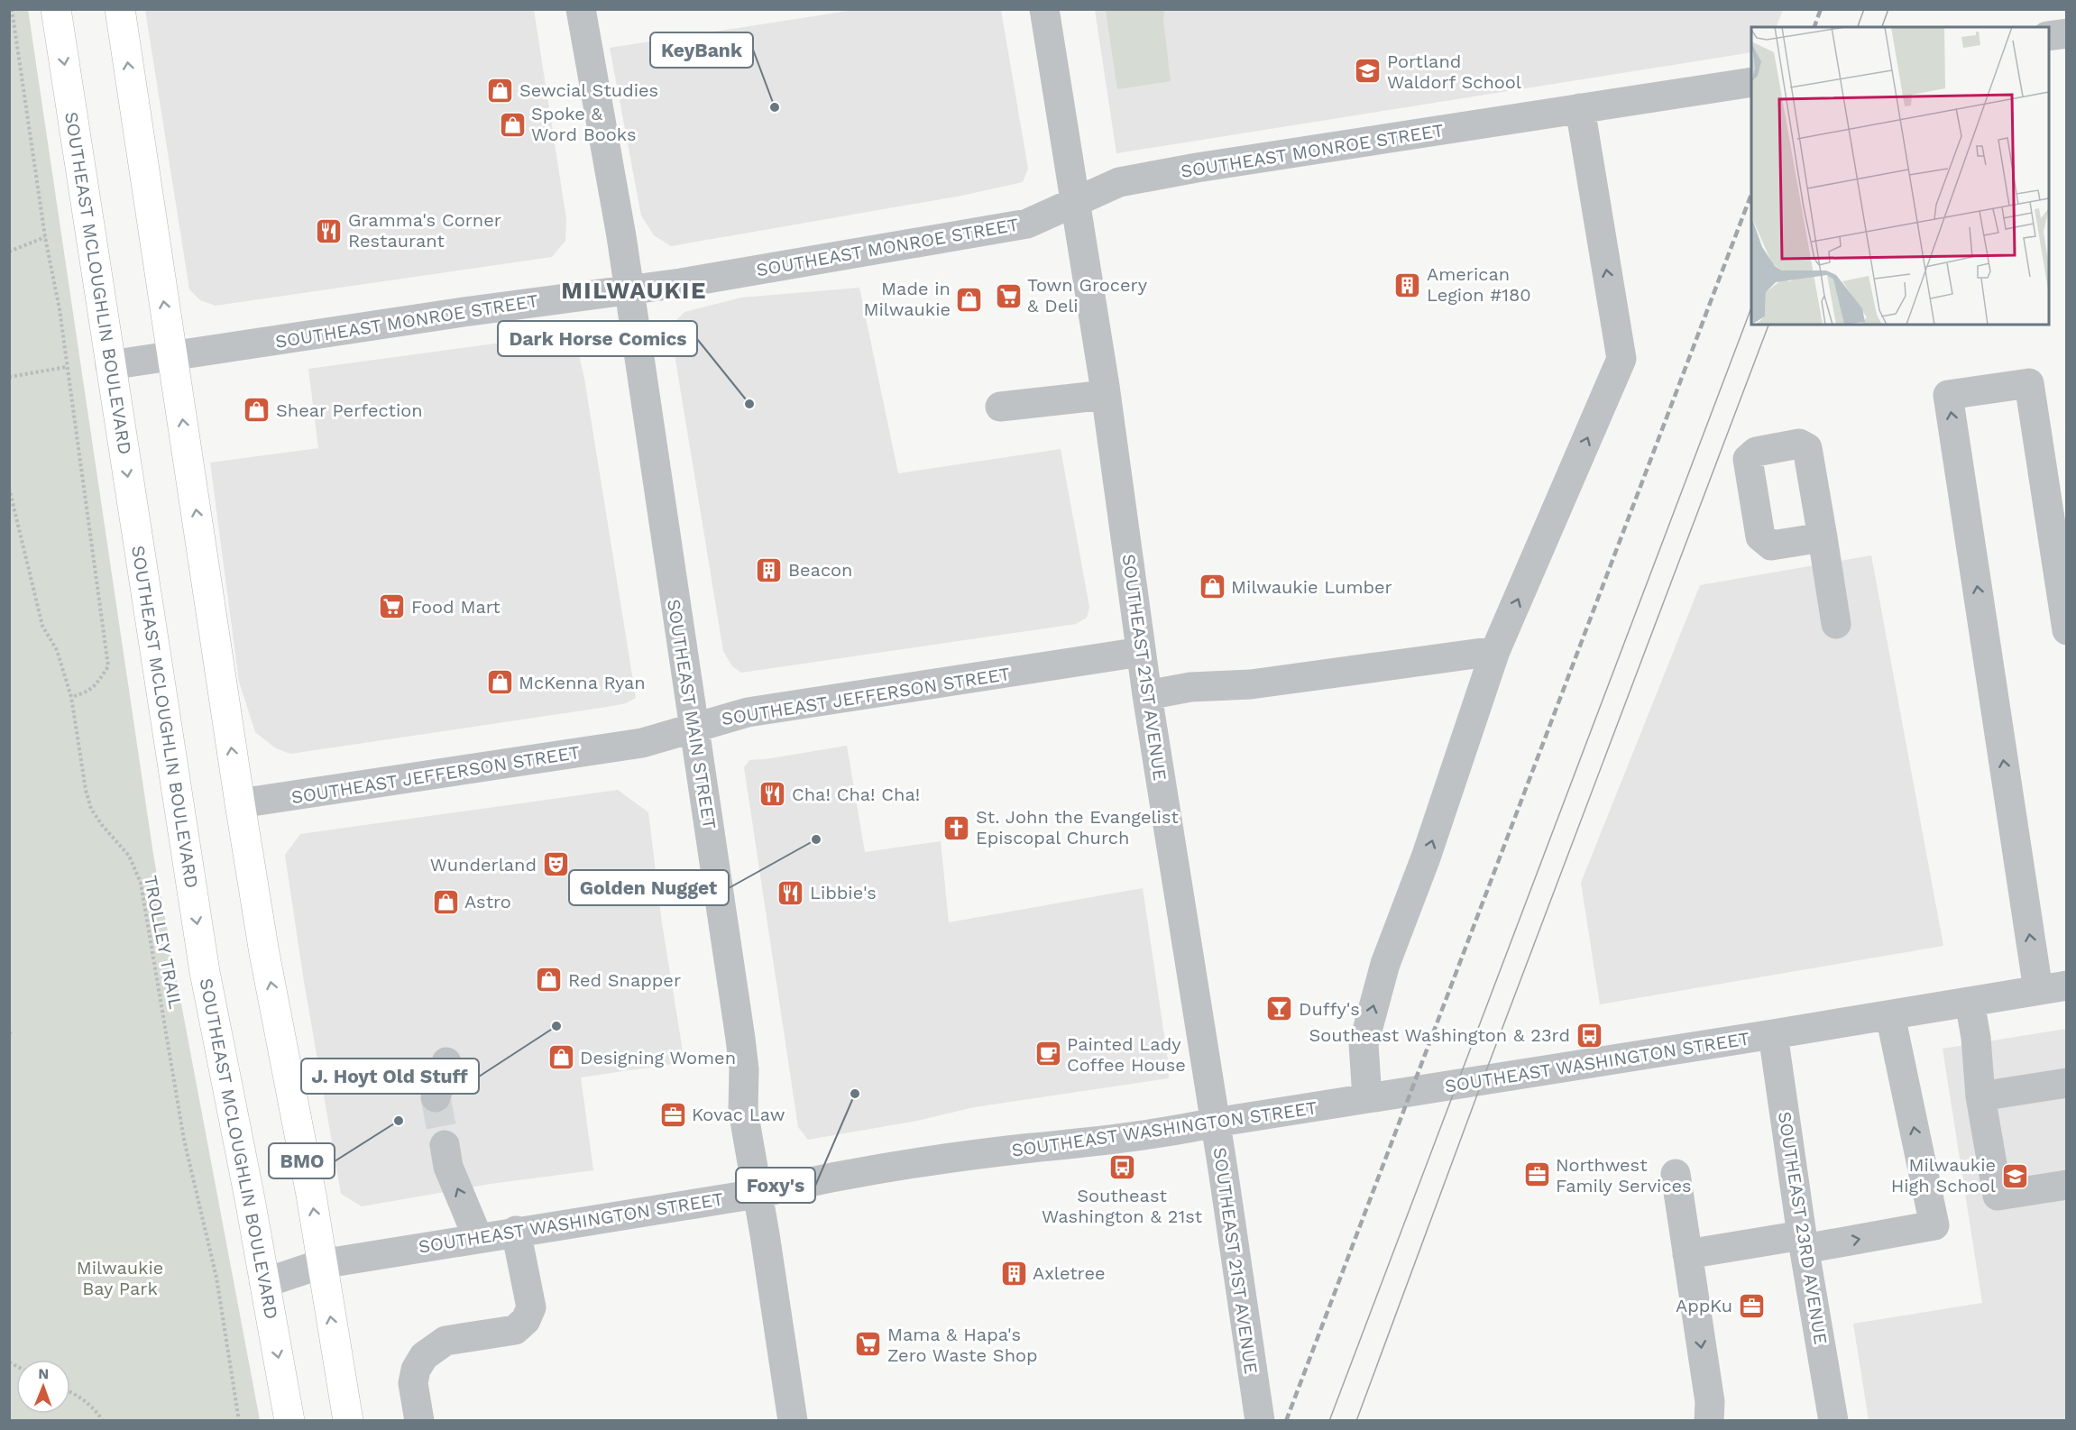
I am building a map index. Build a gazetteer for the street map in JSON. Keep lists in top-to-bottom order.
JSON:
{
  "streets": {
    "main road": ["SOUTHEAST MCLOUGHLIN BOULEVARD"],
    "street": [
      "SOUTHEAST MONROE STREET",
      "SOUTHEAST 21ST AVENUE",
      "SOUTHEAST JEFFERSON STREET",
      "SOUTHEAST MAIN STREET",
      "SOUTHEAST WASHINGTON STREET",
      "SOUTHEAST 23RD AVENUE"
    ],
    "path": ["TROLLEY TRAIL"]
  },
  "crossings": [
    ["SOUTHEAST MONROE STREET", "SOUTHEAST MCLOUGHLIN BOULEVARD"],
    ["SOUTHEAST MONROE STREET", "SOUTHEAST 21ST AVENUE"],
    ["SOUTHEAST MONROE STREET", "SOUTHEAST MAIN STREET"],
    ["SOUTHEAST MCLOUGHLIN BOULEVARD", "SOUTHEAST WASHINGTON STREET"],
    ["SOUTHEAST 21ST AVENUE", "SOUTHEAST JEFFERSON STREET"],
    ["SOUTHEAST 21ST AVENUE", "SOUTHEAST WASHINGTON STREET"],
    ["SOUTHEAST JEFFERSON STREET", "SOUTHEAST MAIN STREET"],
    ["SOUTHEAST MAIN STREET", "SOUTHEAST WASHINGTON STREET"],
    ["SOUTHEAST WASHINGTON STREET", "SOUTHEAST 23RD AVENUE"]
  ],
  "districts": ["MILWAUKIE"],
  "parks": ["Milwaukie Bay Park"],
  "places": {
    "school or university": ["Portland Waldorf School", "Milwaukie High School"],
    "shop": [
      "Sewcial Studies",
      "Spoke & Word Books",
      "Made in Milwaukie",
      "Shear Perfection",
      "Milwaukie Lumber",
      "McKenna Ryan",
      "Astro",
      "Red Snapper",
      "Designing Women"
    ],
    "other": [
      "KeyBank",
      "Dark Horse Comics",
      "Golden Nugget",
      "J. Hoyt Old Stuff",
      "Foxy's",
      "BMO"
    ],
    "restaurant": ["Gramma's Corner Restaurant", "Cha! Cha! Cha!", "Libbie's"],
    "building": ["American Legion #180", "Beacon", "Axletree"],
    "supermarket": ["Town Grocery & Deli", "Food Mart", "Mama & Hapa's Zero Waste Shop"],
    "church": ["St. John the Evangelist Episcopal Church"],
    "theatre": ["Wunderland"],
    "bar": ["Duffy's"],
    "bus stop": ["Southeast Washington & 23rd", "Southeast Washington & 21st"],
    "cafe": ["Painted Lady Coffee House"],
    "office": ["Kovac Law", "Northwest Family Services", "AppKu"]
  },
  "north": "top"
}
